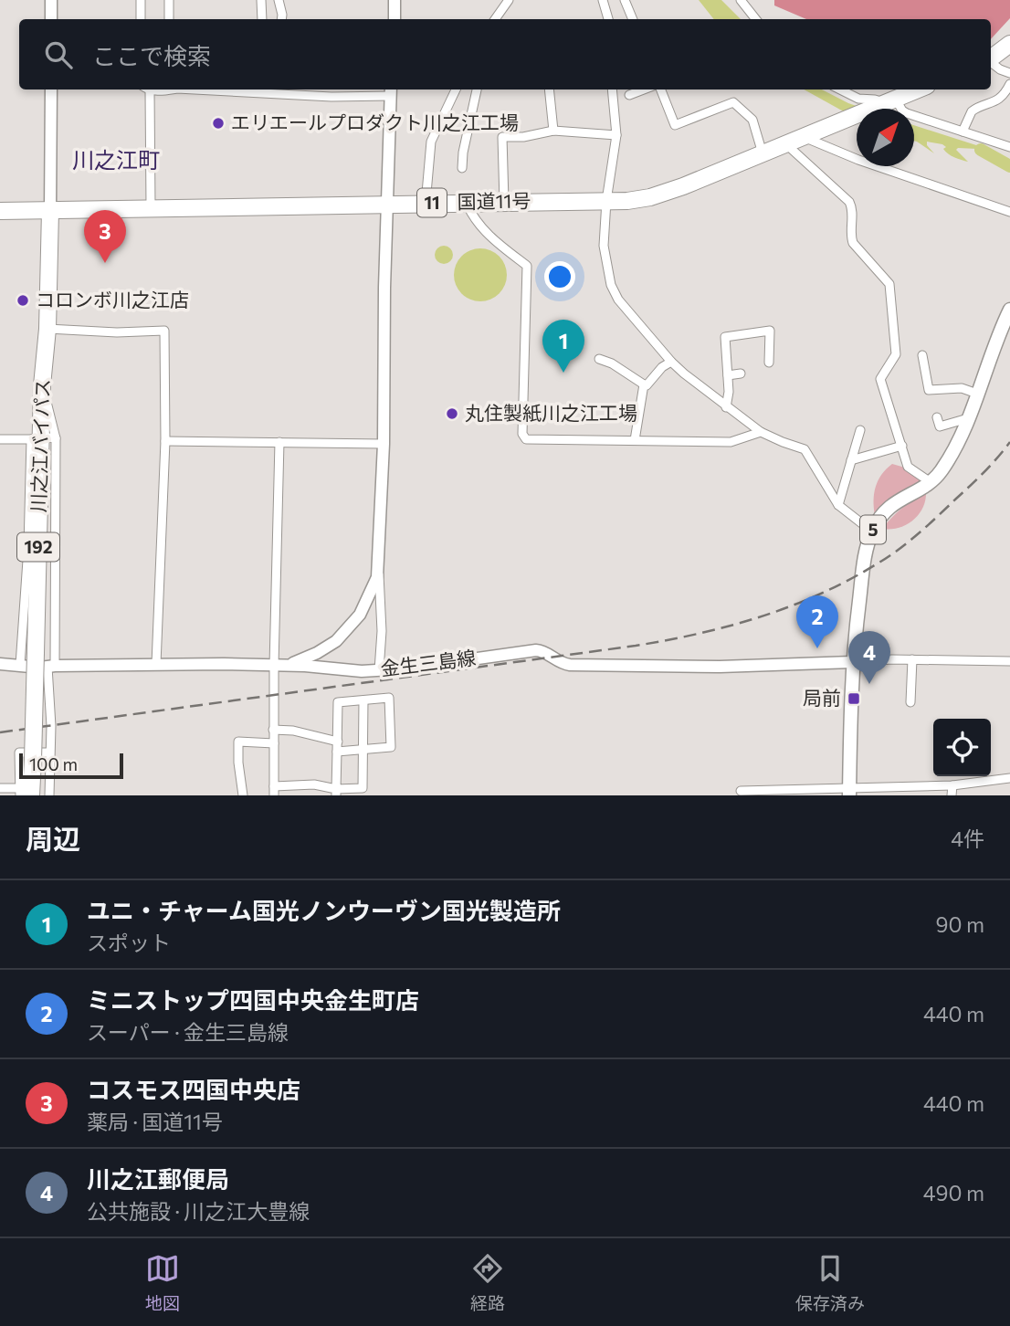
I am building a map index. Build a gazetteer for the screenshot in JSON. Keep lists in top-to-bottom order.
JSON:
{
  "streets": {
    "highway": [
      "国道11号",
      "11",
      "川之江バイパス",
      "192"
    ],
    "main road": ["5"],
    "street": ["金生三島線"]
  },
  "crossings": [
    ["国道11号", "川之江バイパス"],
    ["5", "金生三島線"]
  ],
  "districts": ["川之江町"],
  "places": {
    "other": ["エリエールプロダクト川之江工場", "コロンボ川之江店", "丸住製紙川之江工場"],
    "transit": ["局前"]
  },
  "scale_bar": "100 m",
  "north": "top right",
  "page": {
    "search": "ここで検索",
    "pins": [
      "3",
      "1",
      "2",
      "4"
    ],
    "scale": "100 m",
    "heading": ["周辺", "4件"],
    "list": [
      {
        "mark": "1",
        "name": "ユニ・チャーム国光ノンウーヴン国光製造所",
        "note": "スポット",
        "value": "90 m"
      },
      {
        "mark": "2",
        "name": "ミニストップ四国中央金生町店",
        "note": "スーパー · 金生三島線",
        "value": "440 m"
      },
      {
        "mark": "3",
        "name": "コスモス四国中央店",
        "note": "薬局 · 国道11号",
        "value": "440 m"
      },
      {
        "mark": "4",
        "name": "川之江郵便局",
        "note": "公共施設 · 川之江大豊線",
        "value": "490 m"
      }
    ],
    "nav": ["地図", "経路", "保存済み"]
  }
}
